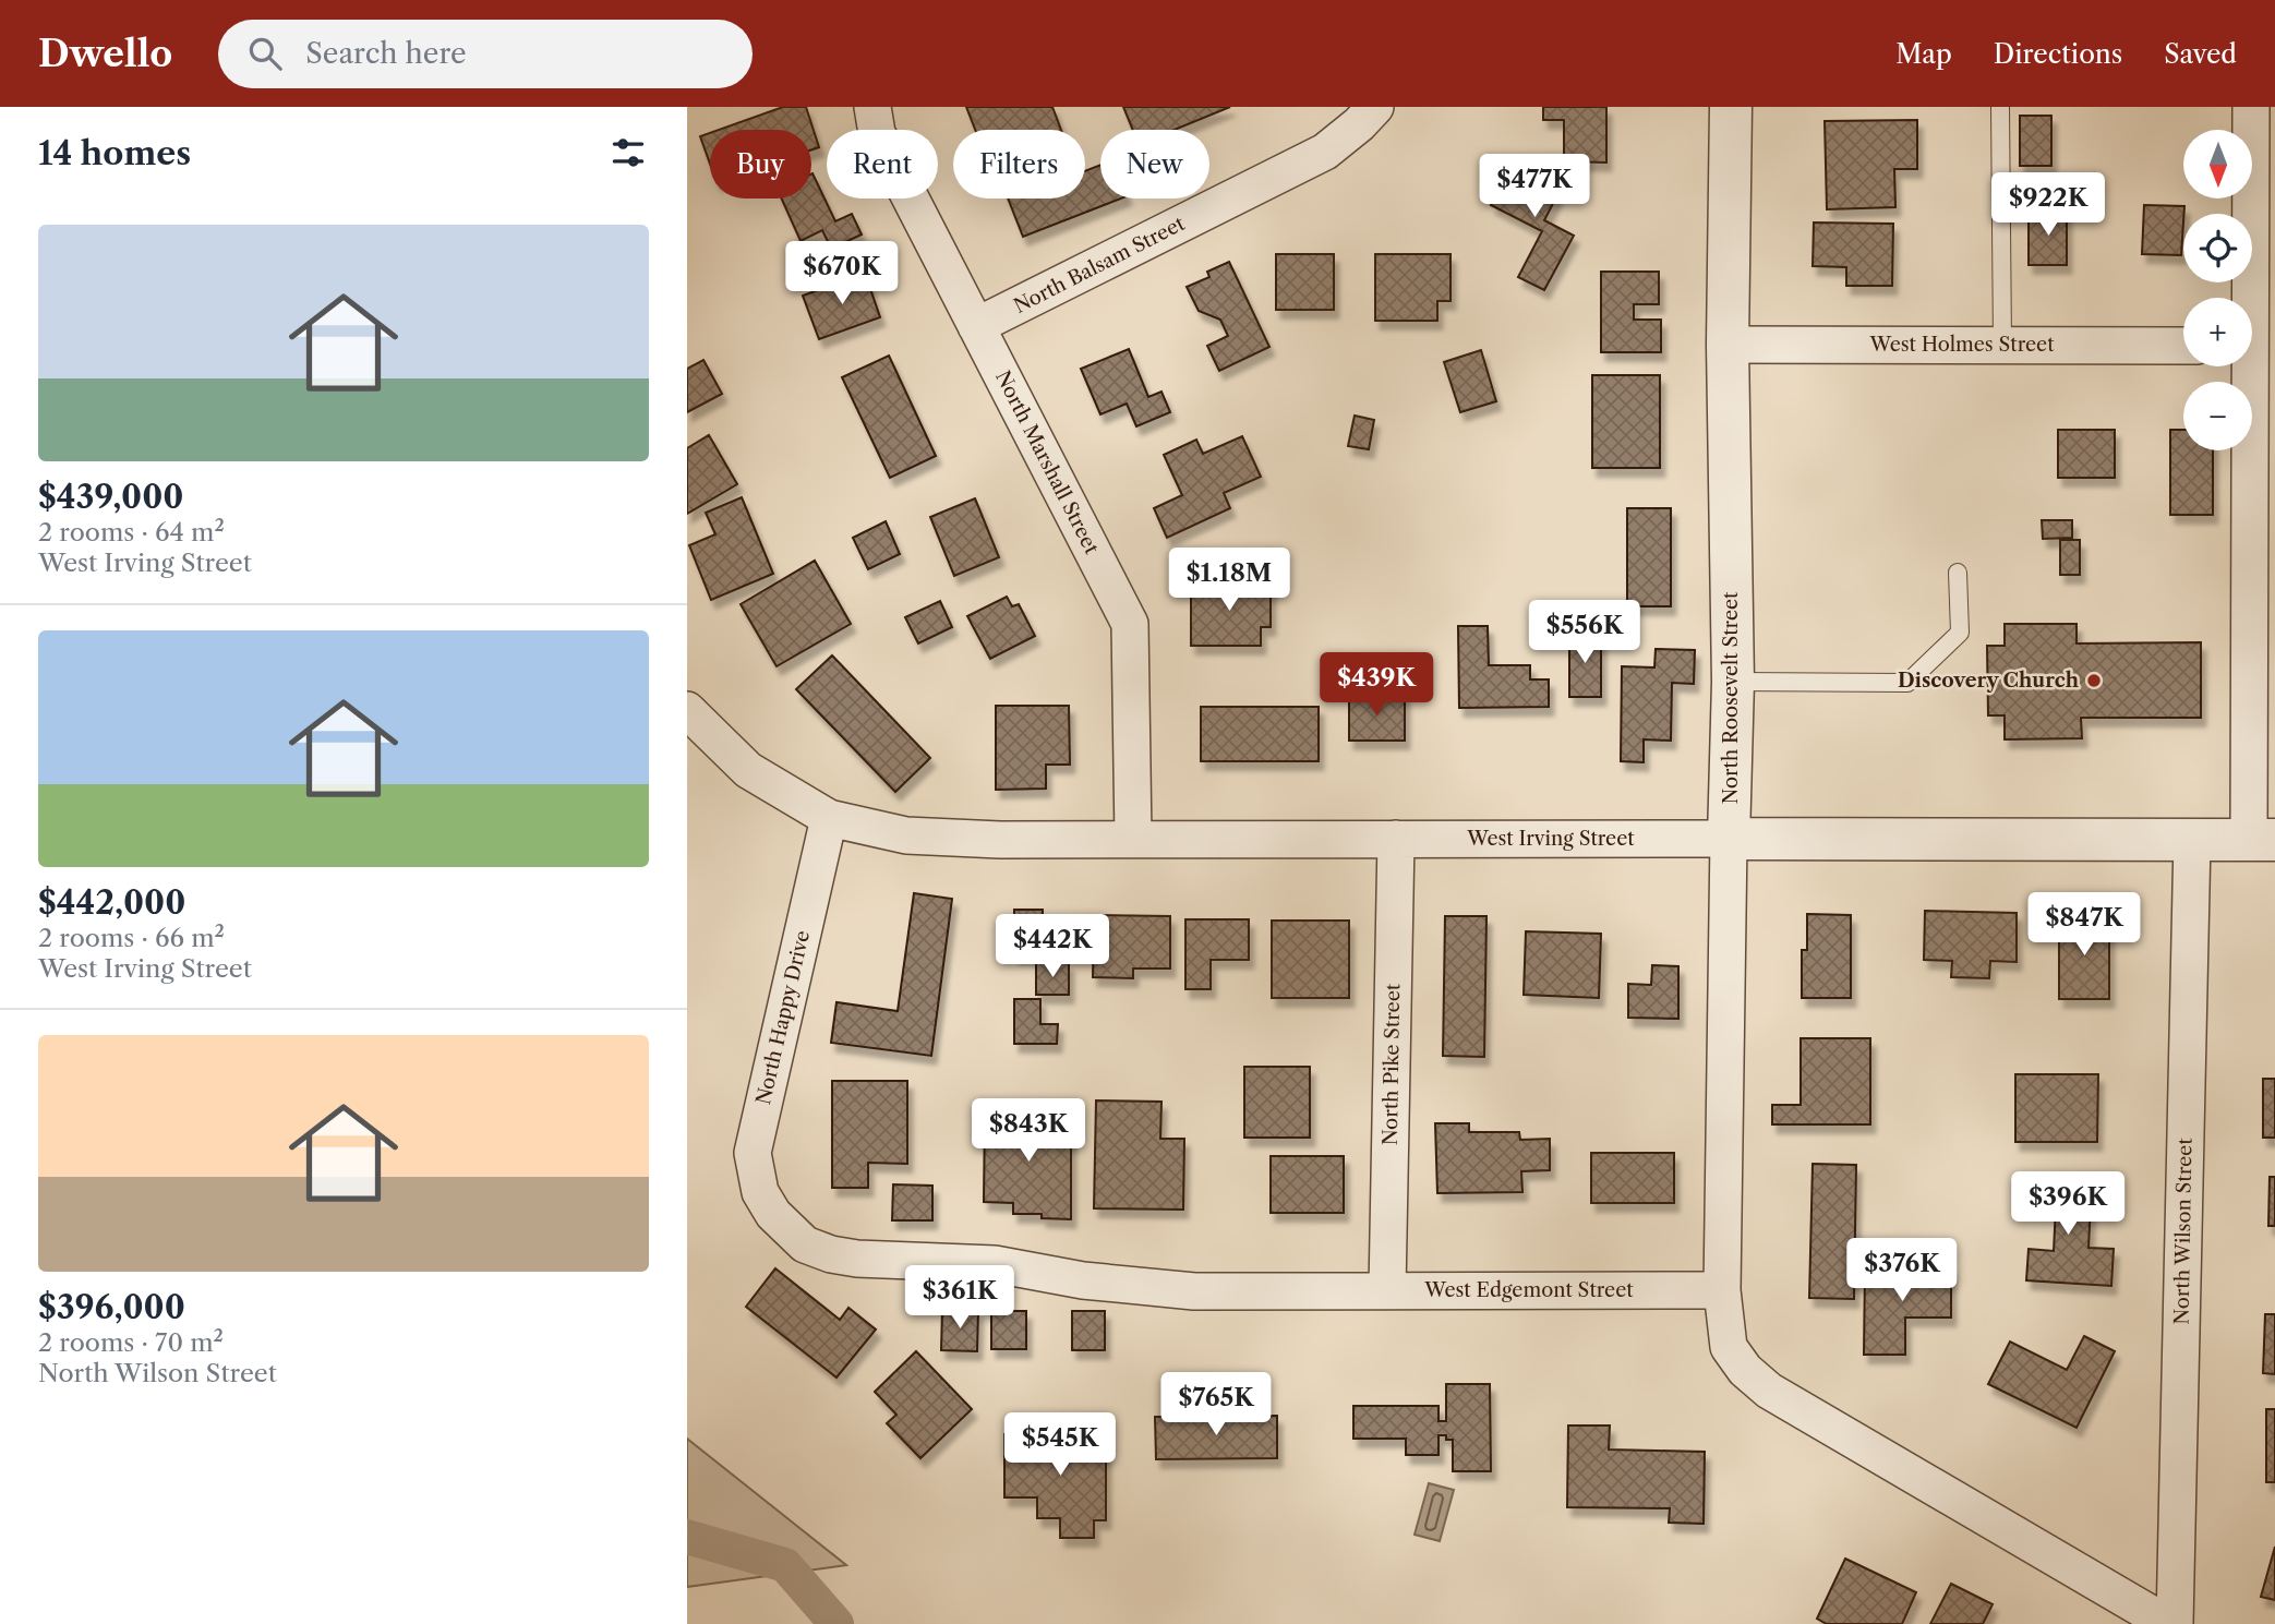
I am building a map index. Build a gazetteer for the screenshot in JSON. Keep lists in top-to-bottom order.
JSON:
{
  "streets": {
    "street": [
      "North Balsam Street",
      "West Holmes Street",
      "North Marshall Street",
      "North Roosevelt Street",
      "West Irving Street",
      "North Happy Drive",
      "North Pike Street",
      "North Wilson Street",
      "West Edgemont Street"
    ]
  },
  "crossings": [
    ["North Balsam Street", "North Marshall Street"],
    ["West Holmes Street", "North Roosevelt Street"],
    ["North Marshall Street", "West Irving Street"],
    ["North Roosevelt Street", "West Irving Street"],
    ["North Roosevelt Street", "West Edgemont Street"],
    ["West Irving Street", "North Happy Drive"],
    ["West Irving Street", "North Pike Street"],
    ["West Irving Street", "North Wilson Street"],
    ["North Happy Drive", "West Edgemont Street"],
    ["North Pike Street", "West Edgemont Street"]
  ],
  "places": ["Discovery Church"],
  "north": "bottom",
  "page": {
    "header": "Dwello",
    "search": "Search here",
    "nav": ["Map", "Directions", "Saved"],
    "heading": "14 homes",
    "map_buttons": ["+", "−"],
    "chip": [
      "Buy",
      "Rent",
      "Filters",
      "New"
    ],
    "price": [
      "$477K",
      "$922K",
      "$670K",
      "$1.18M",
      "$556K",
      "$439K",
      "$847K",
      "$442K",
      "$843K",
      "$396K",
      "$376K",
      "$361K",
      "$765K",
      "$545K"
    ],
    "list": [
      {
        "name": "$439,000",
        "note": "2 rooms · 64 m² · West Irving Street"
      },
      {
        "name": "$442,000",
        "note": "2 rooms · 66 m² · West Irving Street"
      },
      {
        "name": "$396,000",
        "note": "2 rooms · 70 m² · North Wilson Street"
      }
    ]
  }
}
